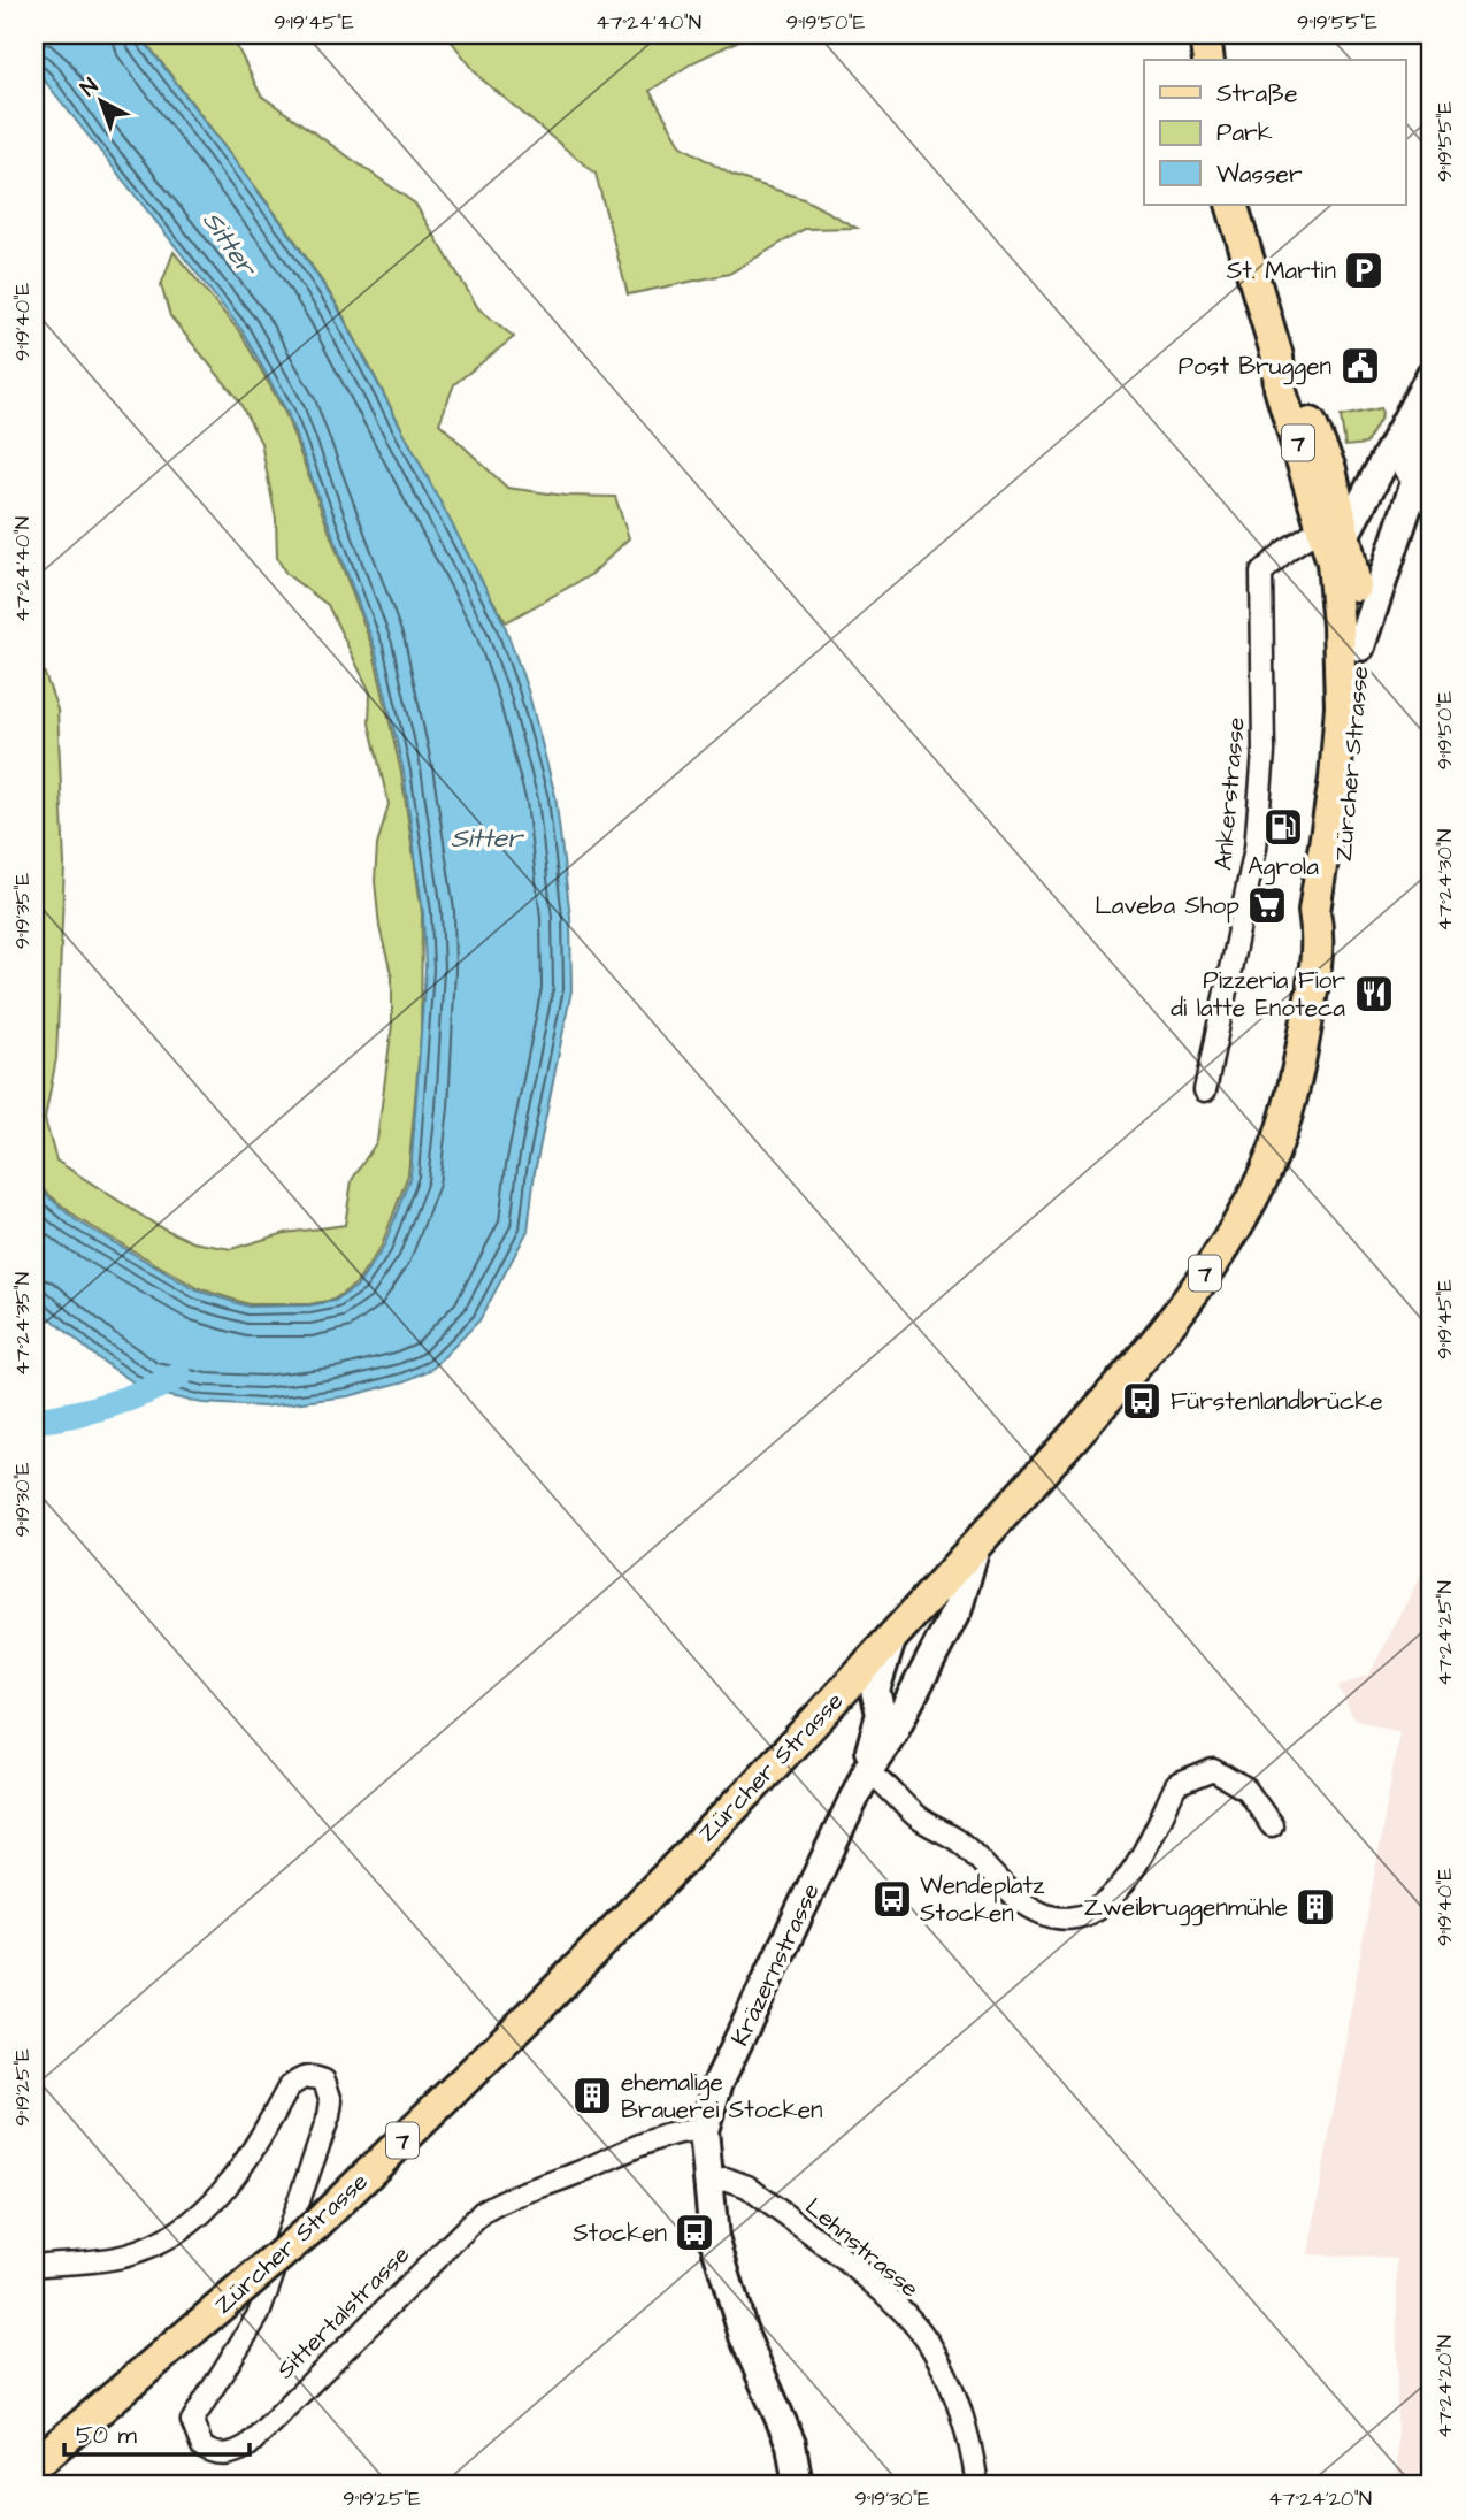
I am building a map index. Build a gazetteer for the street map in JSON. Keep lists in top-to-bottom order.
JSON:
{
  "streets": {
    "main road": ["7", "Zürcher Strasse"],
    "street": [
      "Ankerstrasse",
      "Kräzernstrasse",
      "Lehnstrasse",
      "Sittertalstrasse"
    ]
  },
  "crossings": [
    ["Zürcher Strasse", "Ankerstrasse"],
    ["Zürcher Strasse", "Kräzernstrasse"],
    ["Kräzernstrasse", "Lehnstrasse"],
    ["Kräzernstrasse", "Sittertalstrasse"]
  ],
  "water": ["Sitter"],
  "places": {
    "parking": ["St. Martin"],
    "public building": ["Post Bruggen"],
    "fuel station": ["Agrola"],
    "supermarket": ["Laveba Shop"],
    "restaurant": ["Pizzeria Fior di latte Enoteca"],
    "bus stop": ["Fürstenlandbrücke", "Wendeplatz Stocken", "Stocken"],
    "building": ["Zweibruggenmühle", "ehemalige Brauerei Stocken"]
  },
  "legend": ["Straße", "Park", "Wasser"],
  "scale_bar": "50 m",
  "north": "top left",
  "coordinates": [
    "9°19'45\"E",
    "47°24'40\"N",
    "9°19'50\"E",
    "9°19'55\"E",
    "9°19'40\"E",
    "47°24'30\"N",
    "9°19'35\"E",
    "47°24'35\"N",
    "9°19'30\"E",
    "47°24'25\"N",
    "9°19'25\"E",
    "47°24'20\"N"
  ]
}
